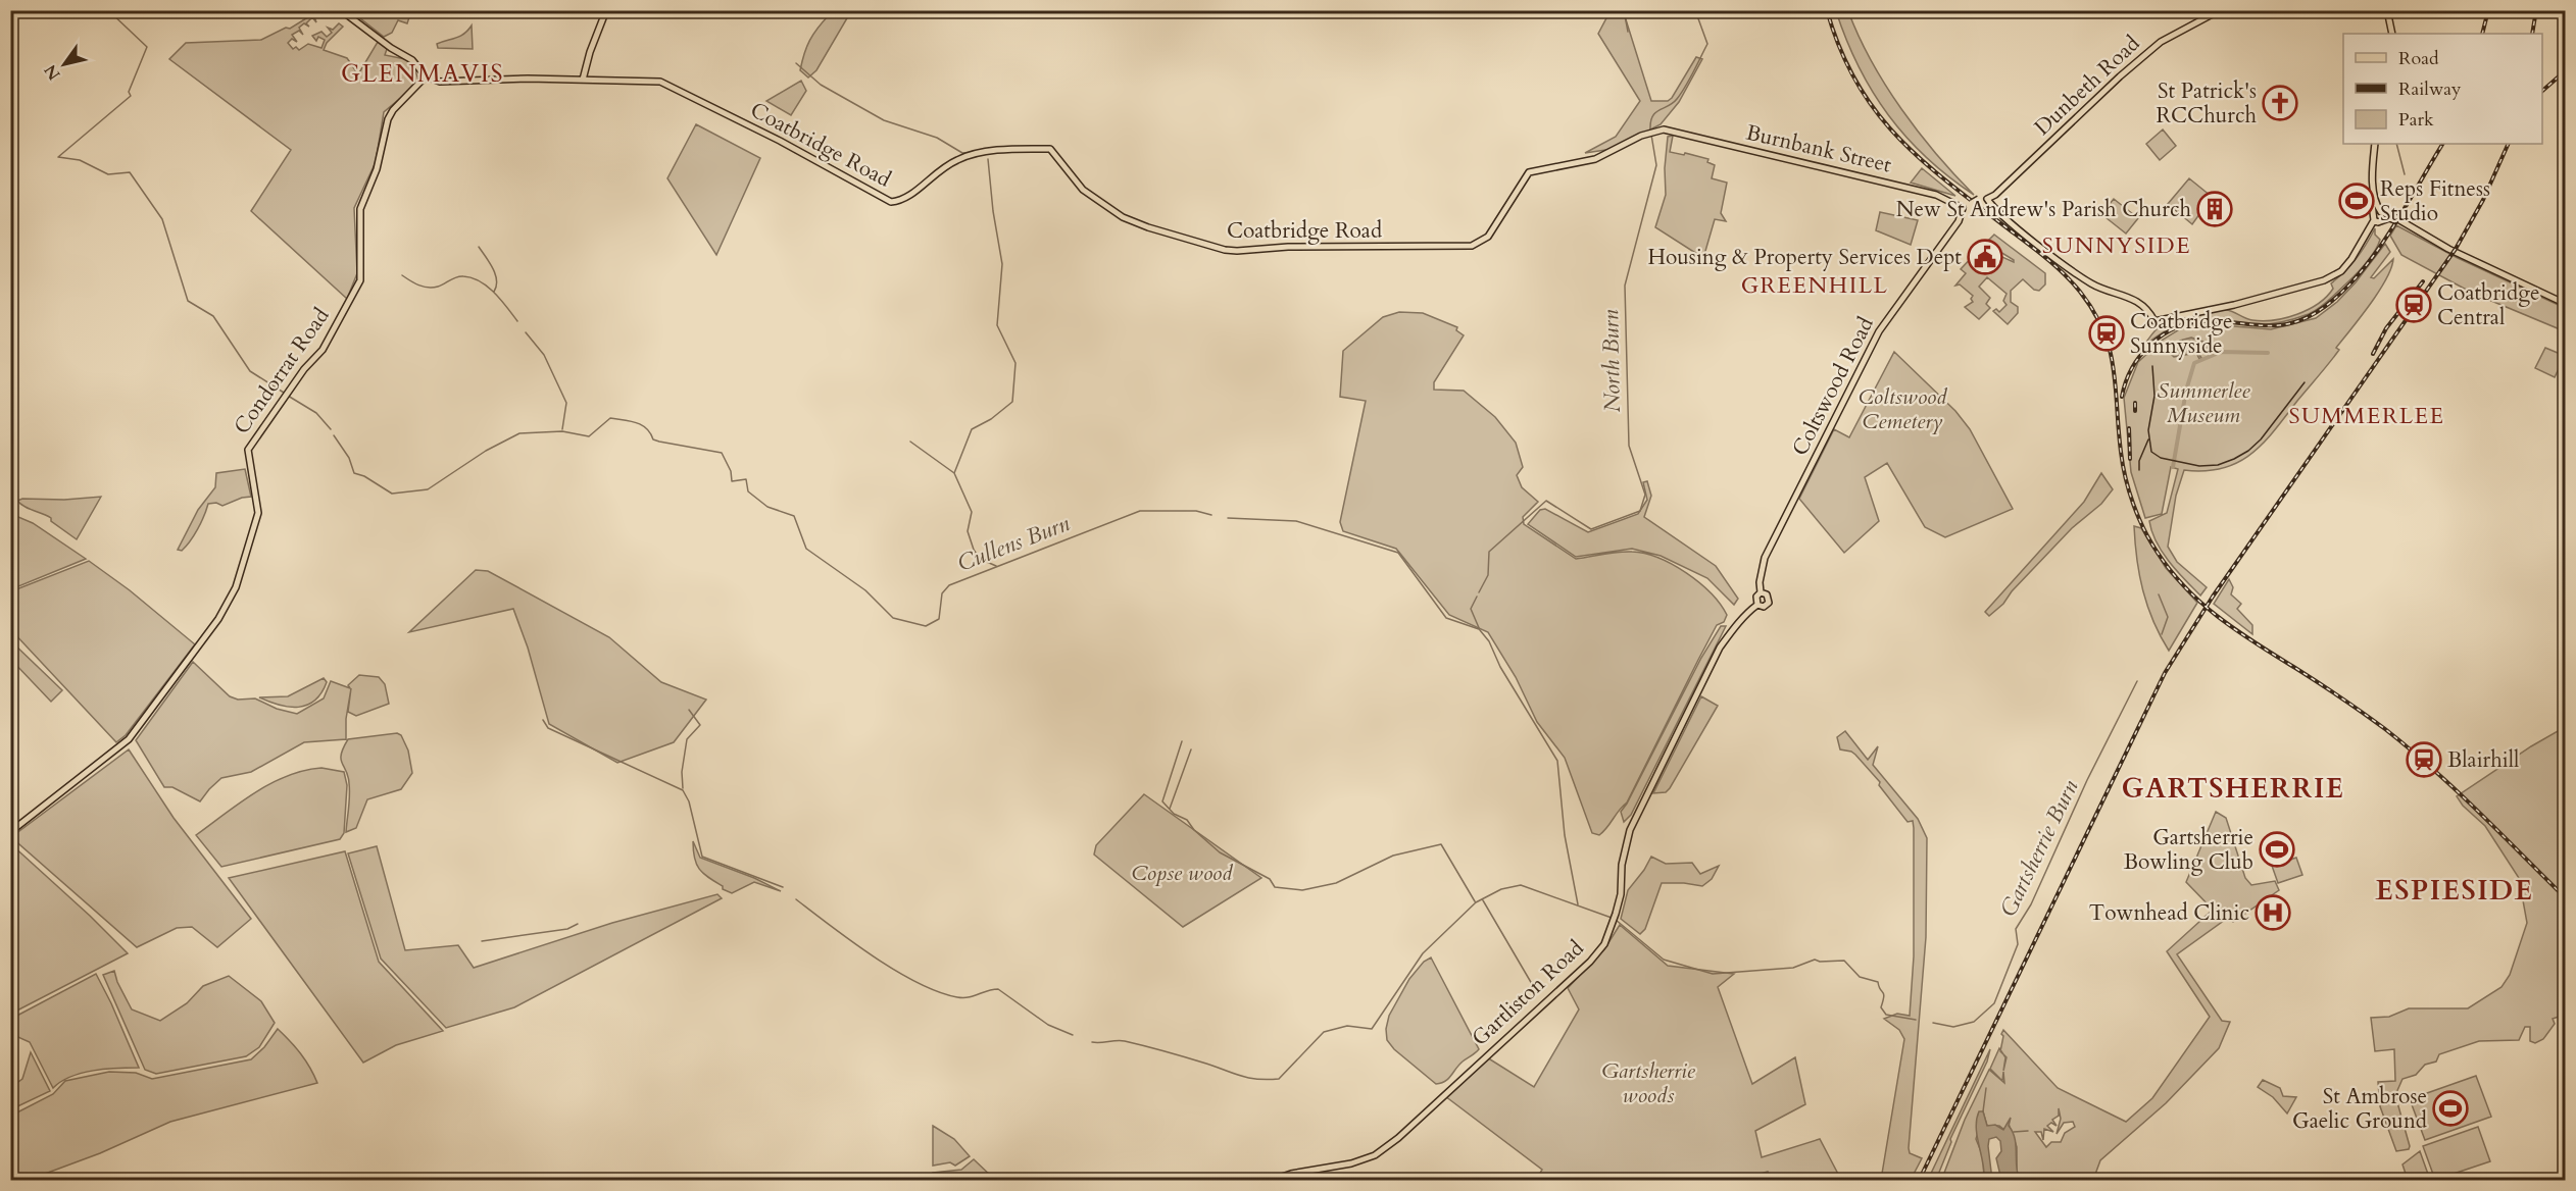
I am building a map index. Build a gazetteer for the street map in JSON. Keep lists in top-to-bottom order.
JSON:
{
  "streets": {
    "main road": [
      "Dunbeth Road",
      "Coatbridge Road",
      "Burnbank Street",
      "Condorrat Road",
      "Coltswood Road",
      "Gartliston Road"
    ]
  },
  "crossings": [
    ["Coatbridge Road", "Burnbank Street"],
    ["Coatbridge Road", "Condorrat Road"],
    ["Burnbank Street", "Coltswood Road"],
    ["Coltswood Road", "Gartliston Road"]
  ],
  "districts": [
    "GLENMAVIS",
    "SUNNYSIDE",
    "GREENHILL",
    "SUMMERLEE",
    "GARTSHERRIE",
    "ESPIESIDE"
  ],
  "water": ["North Burn", "Cullens Burn", "Gartsherrie Burn"],
  "parks": [
    "Summerlee Museum",
    "Coltswood Cemetery",
    "Copse wood",
    "Gartsherrie woods"
  ],
  "places": {
    "church": ["St Patrick's RCChurch"],
    "sports": ["Reps Fitness Studio", "Gartsherrie Bowling Club", "St Ambrose Gaelic Ground"],
    "building": ["New St Andrew's Parish Church"],
    "public building": ["Housing & Property Services Dept"],
    "station": ["Coatbridge Central", "Coatbridge Sunnyside", "Blairhill"],
    "hospital": ["Townhead Clinic"]
  },
  "legend": ["Road", "Railway", "Park"],
  "north": "bottom left"
}
